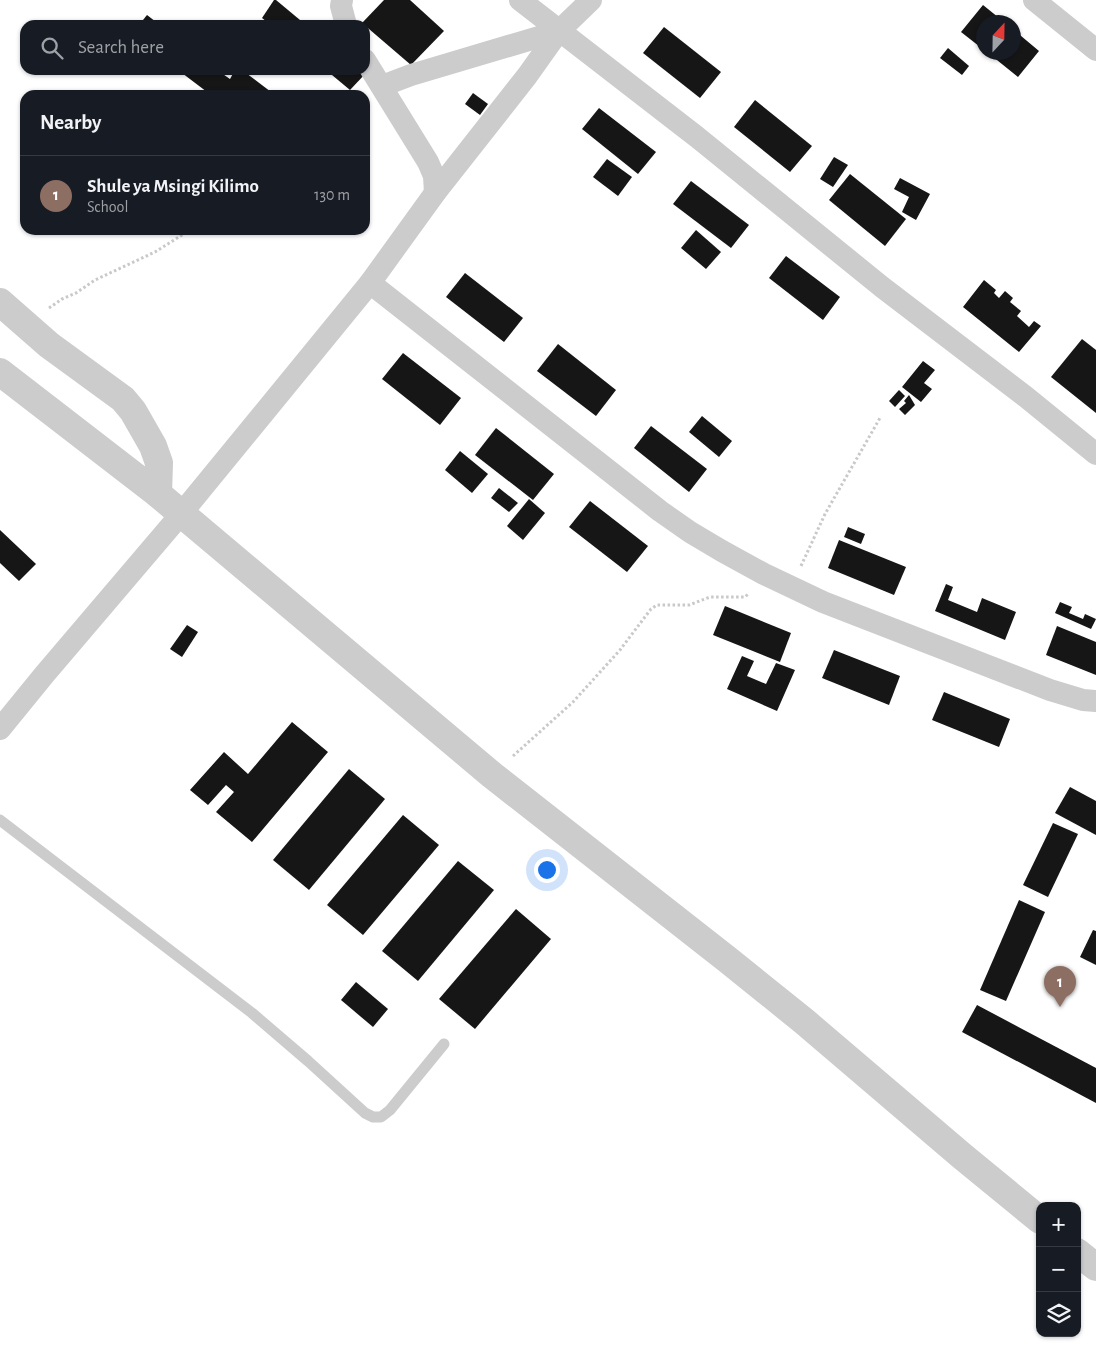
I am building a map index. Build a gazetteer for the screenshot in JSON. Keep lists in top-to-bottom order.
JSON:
{
  "north": "top",
  "page": {
    "search": "Search here",
    "heading": "Nearby",
    "list": [
      {
        "mark": "1",
        "name": "Shule ya Msingi Kilimo",
        "note": "School",
        "value": "130 m"
      }
    ],
    "pins": "1",
    "map_buttons": ["+", "−"]
  }
}
